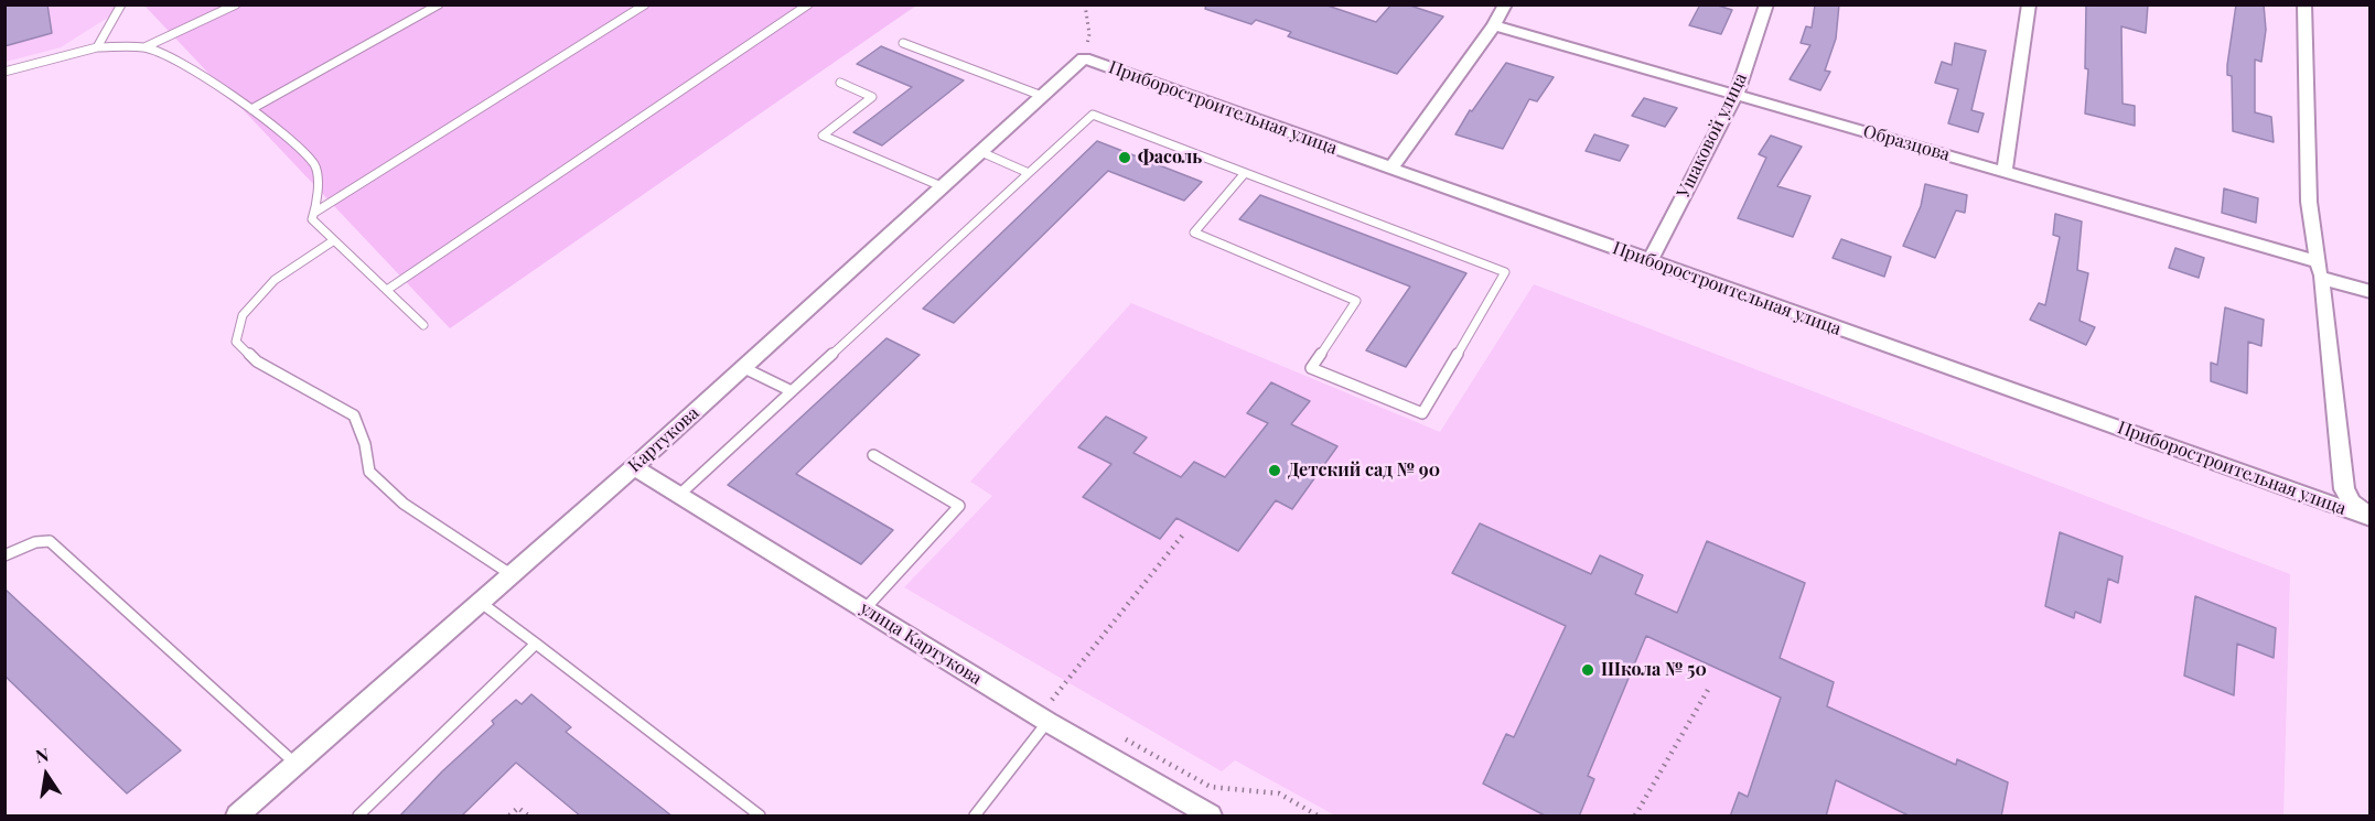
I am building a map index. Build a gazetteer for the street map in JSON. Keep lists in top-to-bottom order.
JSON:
{
  "streets": {
    "street": [
      "Приборостроительная улица",
      "Ушаковой улица",
      "Образцова",
      "Картукова",
      "улица Картукова"
    ]
  },
  "crossings": [
    ["Приборостроительная улица", "Ушаковой улица"],
    ["Приборостроительная улица", "Образцова"],
    ["Приборостроительная улица", "Картукова"],
    ["Ушаковой улица", "Образцова"],
    ["Картукова", "улица Картукова"]
  ],
  "places": ["Фасоль", "Детский сад № 90", "Школа № 50"],
  "north": "top"
}
